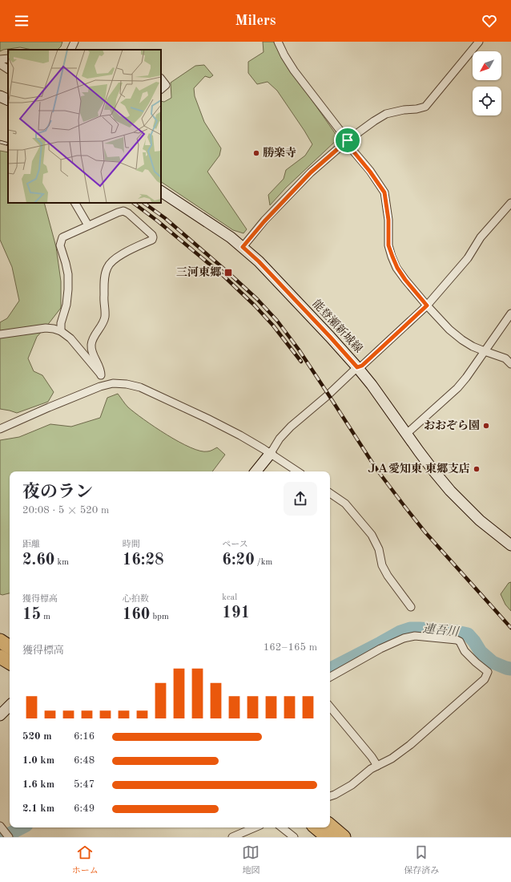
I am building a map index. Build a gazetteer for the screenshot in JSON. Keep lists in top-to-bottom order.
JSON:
{
  "streets": {
    "main road": ["能登瀬新城線"]
  },
  "water": ["連吾川"],
  "places": {
    "other": ["勝楽寺", "おおぞら園", "ＪＡ愛知東 東郷支店"],
    "transit": ["三河東郷"]
  },
  "north": "bottom left",
  "page": {
    "header": "Milers",
    "heading": ["夜のラン", "20:08 · 5 × 520 m"],
    "stats": [
      ["距離", "2.60 km"],
      ["時間", "16:28"],
      ["ペース", "6:20 /km"],
      ["獲得標高", "15 m"],
      ["心拍数", "160 bpm"],
      ["kcal", "191"]
    ],
    "chart": ["獲得標高", "162–165 m"],
    "list": [
      {
        "name": "520 m",
        "note": "6:16"
      },
      {
        "name": "1.0 km",
        "note": "6:48"
      },
      {
        "name": "1.6 km",
        "note": "5:47"
      },
      {
        "name": "2.1 km",
        "note": "6:49"
      }
    ],
    "tabs": ["ホーム", "地図", "保存済み"]
  }
}
